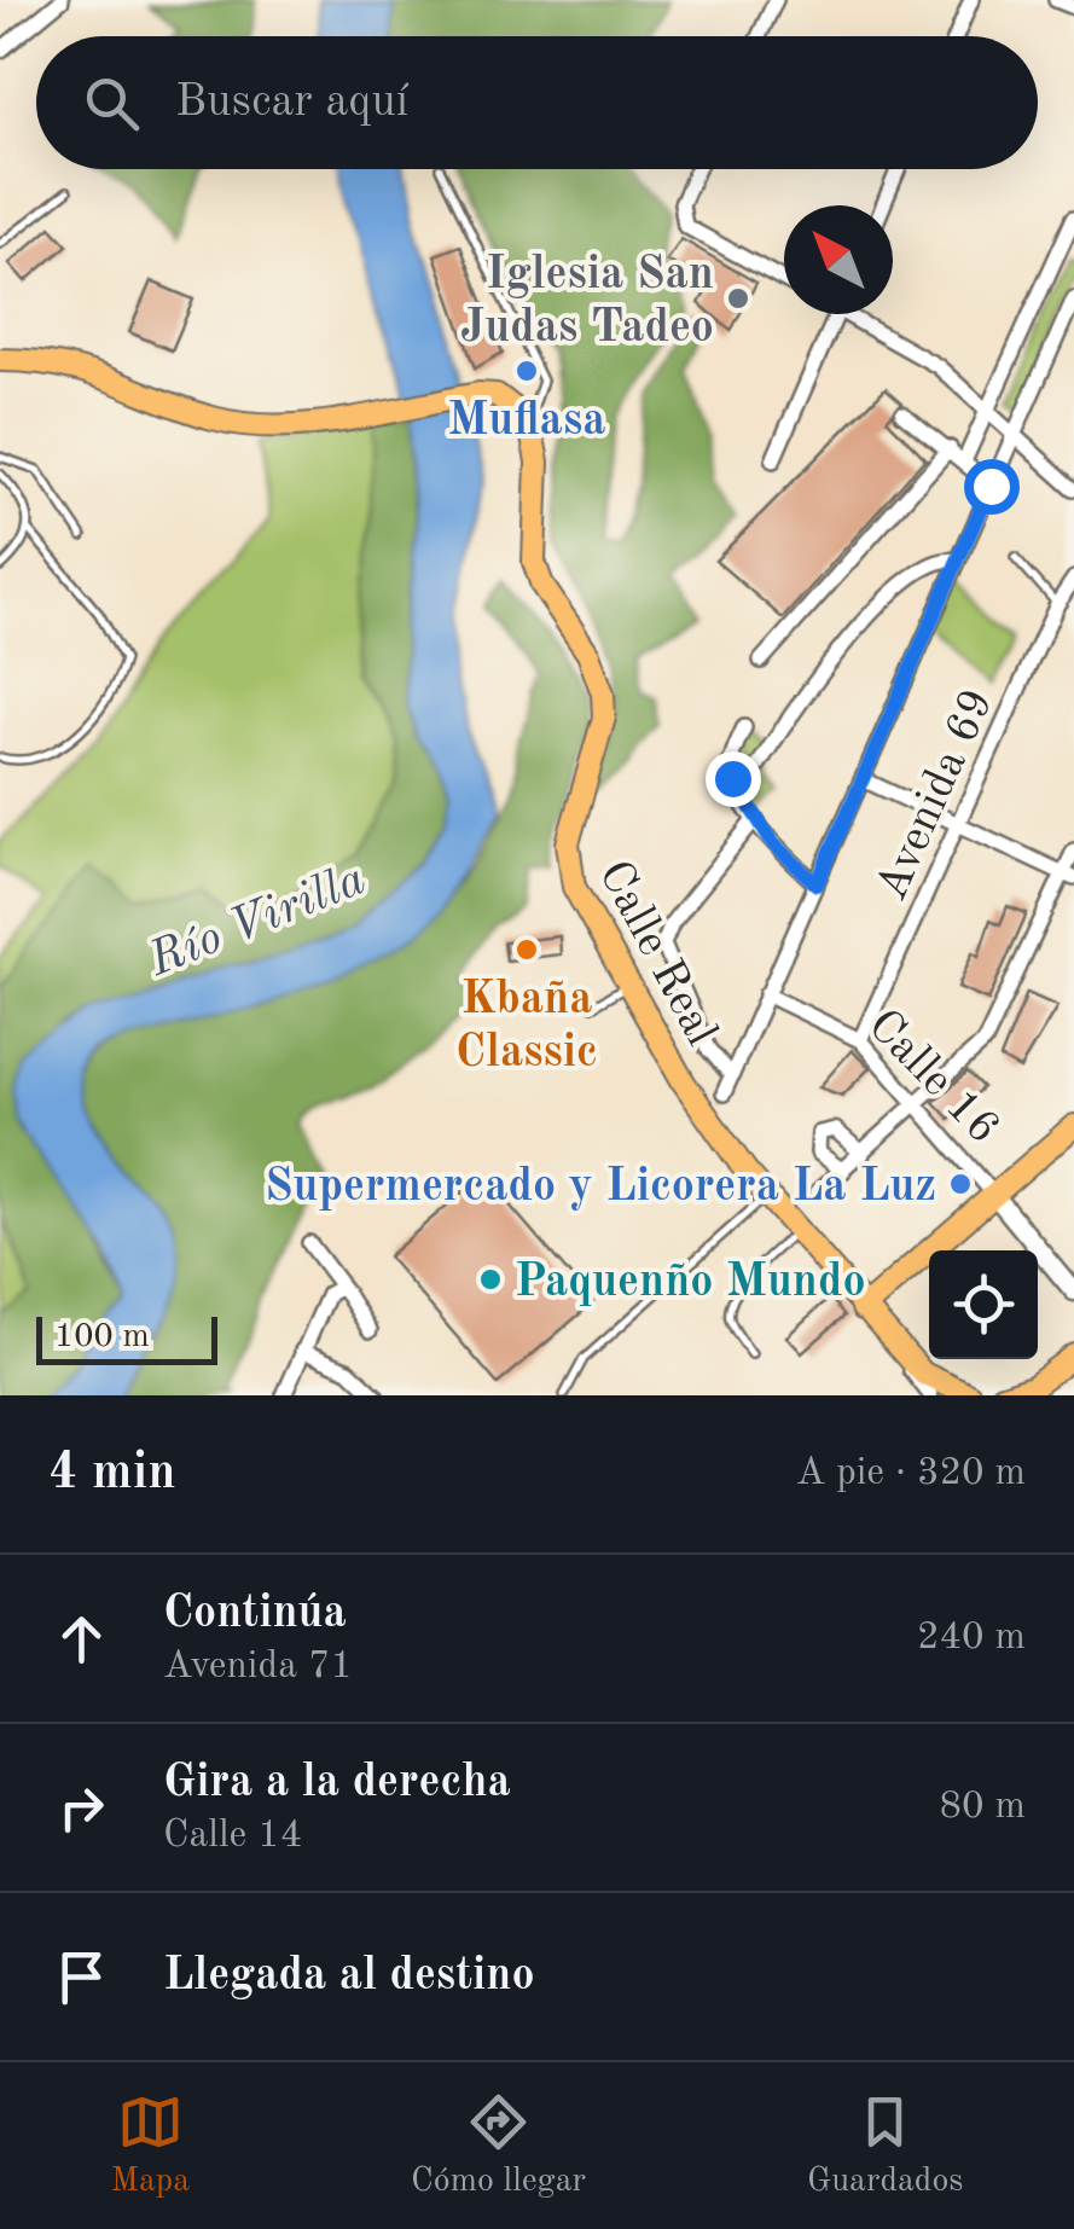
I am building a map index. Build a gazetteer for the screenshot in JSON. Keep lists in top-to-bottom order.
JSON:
{
  "streets": {
    "main road": ["Calle Real"],
    "street": ["Avenida 69", "Calle 16"]
  },
  "crossings": [
    ["Avenida 69", "Calle 16"]
  ],
  "water": ["Río Virilla"],
  "places": [
    "Iglesia San Judas Tadeo",
    "Muflasa",
    "Kbaña Classic",
    "Supermercado y Licorera La Luz",
    "Paquenño Mundo"
  ],
  "scale_bar": "100 m",
  "north": "top left",
  "page": {
    "search": "Buscar aquí",
    "scale": "100 m",
    "heading": ["4 min", "A pie · 320 m"],
    "list": [
      ["Continúa", "Avenida 71", "240 m"],
      ["Gira a la derecha", "Calle 14", "80 m"],
      "Llegada al destino"
    ],
    "nav": ["Mapa", "Cómo llegar", "Guardados"]
  }
}
